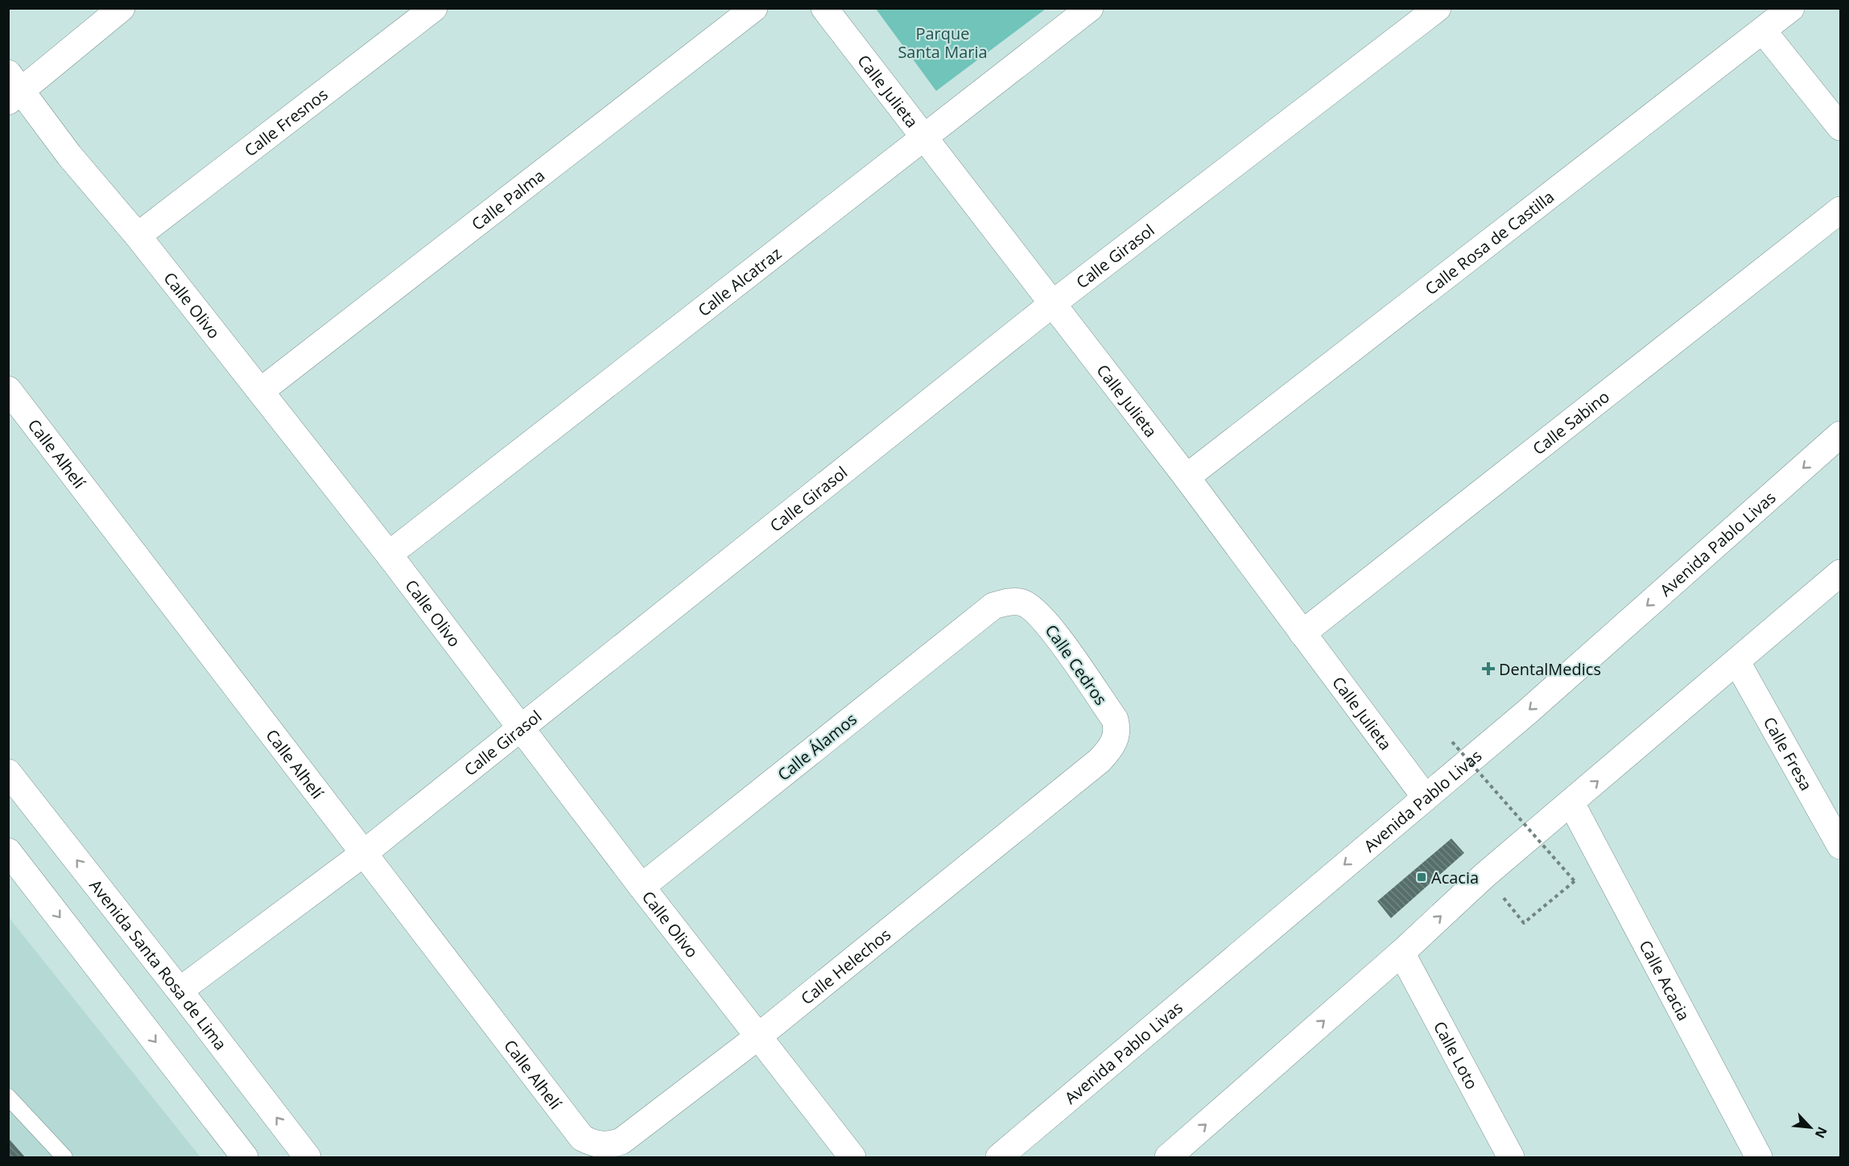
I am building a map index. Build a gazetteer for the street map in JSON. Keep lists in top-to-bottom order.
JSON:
{
  "streets": {
    "street": [
      "Calle Julieta",
      "Calle Fresnos",
      "Calle Palma",
      "Calle Rosa de Castilla",
      "Calle Girasol",
      "Calle Alcatraz",
      "Calle Olivo",
      "Calle Sabino",
      "Calle Alhelí",
      "Avenida Pablo Livas",
      "Calle Cedros",
      "Calle Álamos",
      "Calle Fresa",
      "Avenida Santa Rosa de Lima",
      "Calle Helechos",
      "Calle Acacia",
      "Calle Loto"
    ]
  },
  "crossings": [
    ["Calle Julieta", "Calle Rosa de Castilla"],
    ["Calle Julieta", "Calle Girasol"],
    ["Calle Julieta", "Calle Alcatraz"],
    ["Calle Julieta", "Calle Sabino"],
    ["Calle Julieta", "Avenida Pablo Livas"],
    ["Calle Fresnos", "Calle Olivo"],
    ["Calle Palma", "Calle Olivo"],
    ["Calle Girasol", "Calle Olivo"],
    ["Calle Girasol", "Calle Alhelí"],
    ["Calle Girasol", "Avenida Santa Rosa de Lima"],
    ["Calle Alcatraz", "Calle Olivo"],
    ["Calle Olivo", "Calle Álamos"],
    ["Calle Olivo", "Calle Helechos"],
    ["Calle Alhelí", "Calle Helechos"],
    ["Calle Cedros", "Calle Álamos"],
    ["Calle Cedros", "Calle Helechos"]
  ],
  "parks": ["Parque Santa Maria"],
  "places": {
    "health": ["DentalMedics"],
    "transit": ["Acacia"]
  },
  "north": "bottom right"
}
